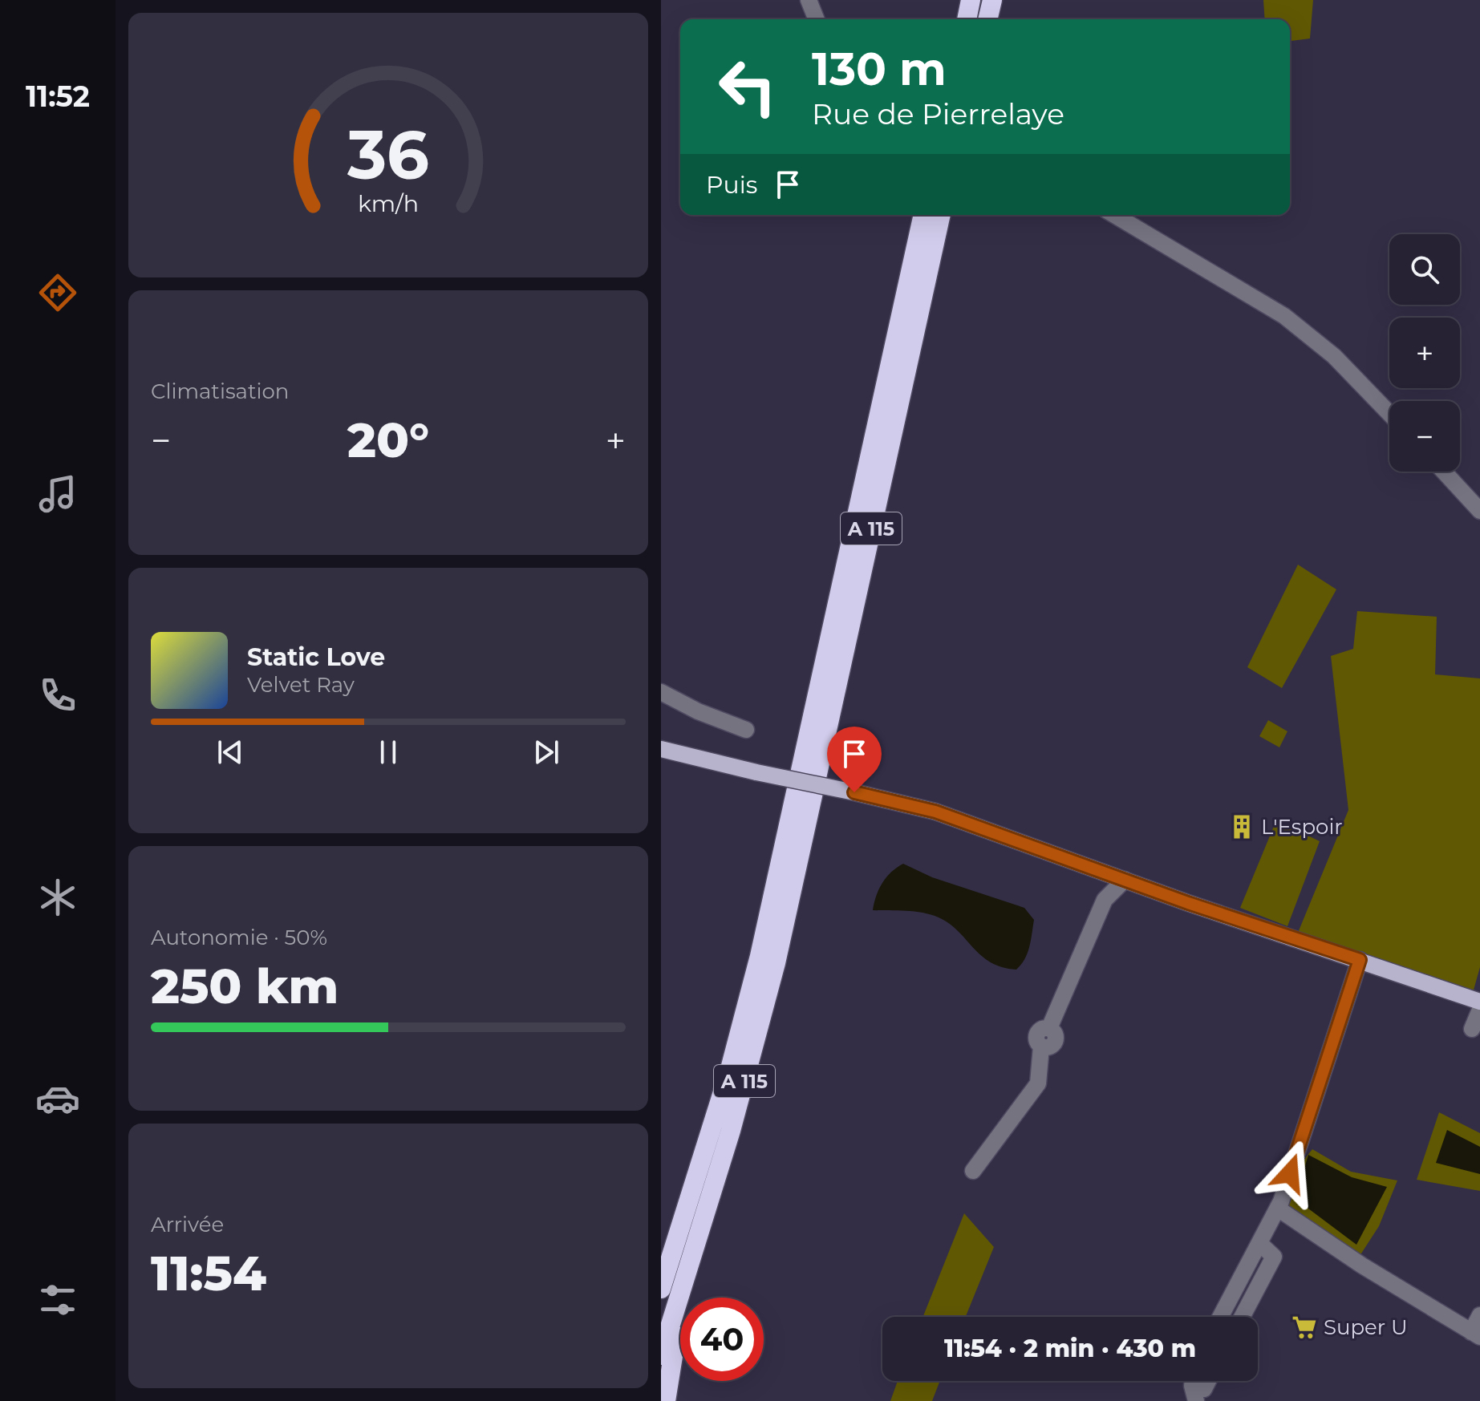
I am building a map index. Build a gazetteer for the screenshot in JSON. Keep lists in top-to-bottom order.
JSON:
{
  "streets": {
    "highway": ["A 115"]
  },
  "places": {
    "building": ["L'Espoir"],
    "supermarket": ["Super U"]
  },
  "page": {
    "tabs": "11:52",
    "turn": ["130 m", "Rue de Pierrelaye"],
    "then": "Puis",
    "map_buttons": ["+", "−"],
    "tile": [
      "Climatisation",
      ["Autonomie · 50%", "250 km"],
      ["Arrivée", "11:54"]
    ],
    "heat": ["−", "20°", "+"],
    "song": ["Static Love", "Velvet Ray"],
    "limit": "40",
    "trip": "11:54 · 2 min · 430 m",
    "gauge": ["36", "km/h"]
  }
}
